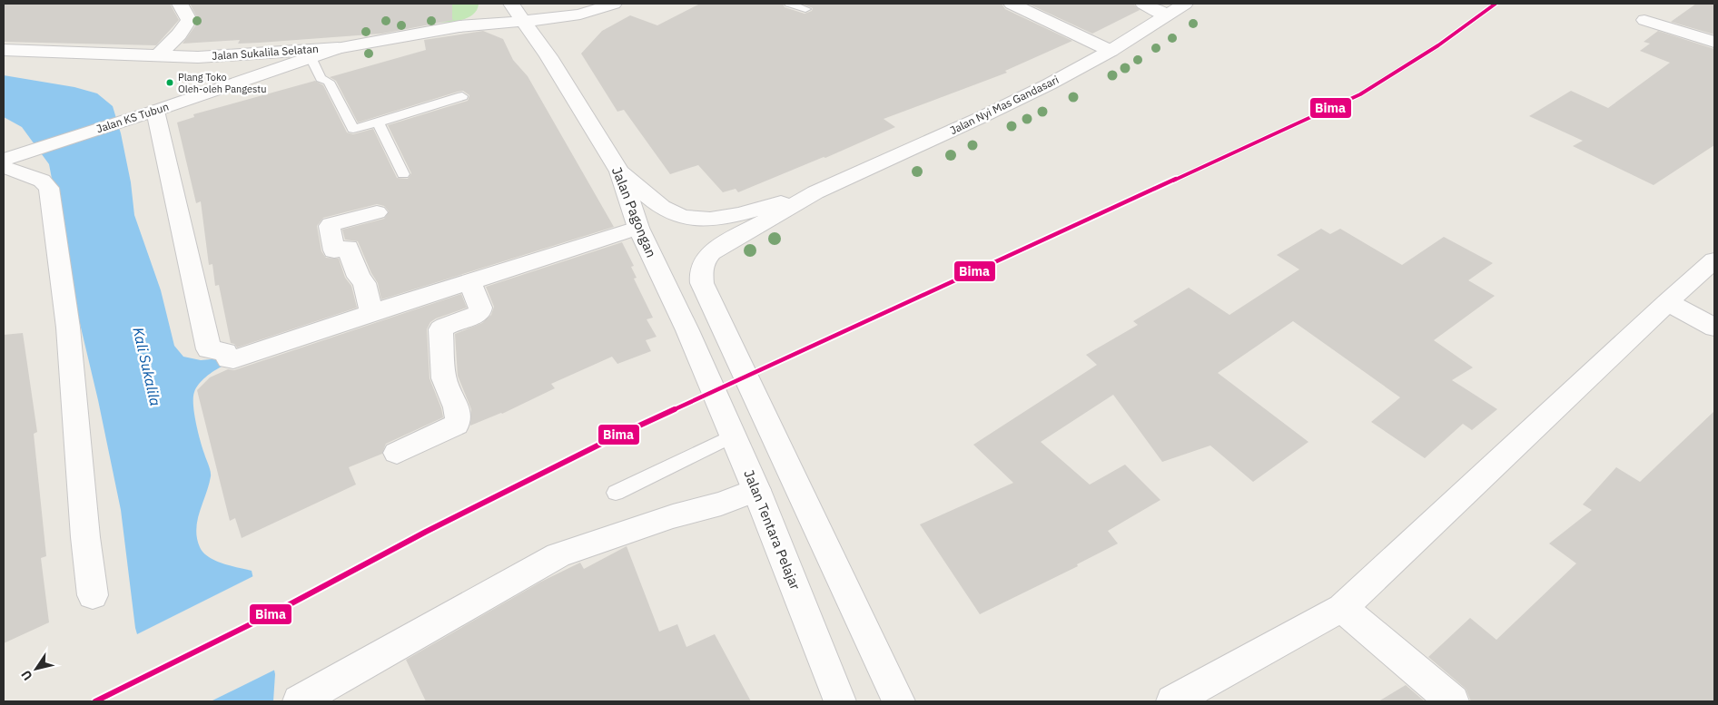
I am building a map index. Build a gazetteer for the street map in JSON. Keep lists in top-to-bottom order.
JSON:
{
  "streets": {
    "street": [
      "Jalan Sukalila Selatan",
      "Jalan Nyi Mas Gandasari",
      "Jalan KS Tubun",
      "Jalan Pagongan",
      "Jalan Tentara Pelajar"
    ]
  },
  "crossings": [
    ["Jalan Sukalila Selatan", "Jalan KS Tubun"],
    ["Jalan Sukalila Selatan", "Jalan Pagongan"],
    ["Jalan Nyi Mas Gandasari", "Jalan Pagongan"],
    ["Jalan Pagongan", "Jalan Tentara Pelajar"]
  ],
  "water": ["Kali Sukalila"],
  "places": ["Plang Toko Oleh-oleh Pangestu"],
  "lines": ["transit line Bima"],
  "north": "bottom left"
}
